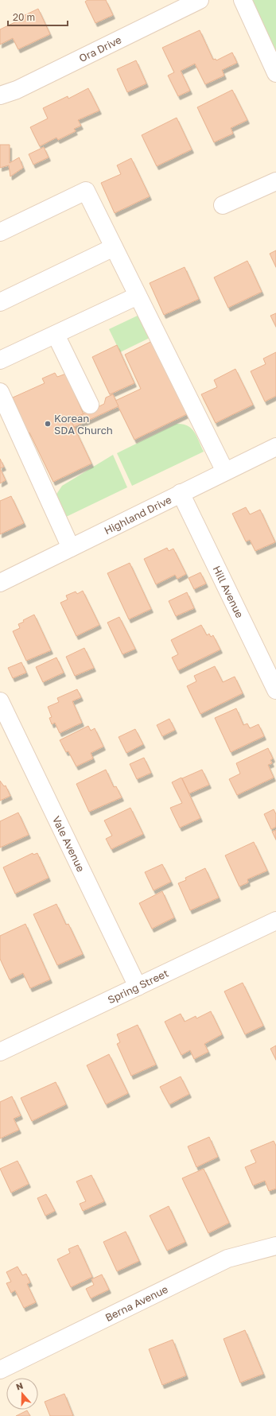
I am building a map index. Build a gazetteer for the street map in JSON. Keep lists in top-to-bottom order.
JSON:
{
  "streets": {
    "street": [
      "Ora Drive",
      "Highland Drive",
      "Hill Avenue",
      "Vale Avenue",
      "Spring Street",
      "Berna Avenue"
    ]
  },
  "crossings": [
    ["Highland Drive", "Hill Avenue"],
    ["Vale Avenue", "Spring Street"]
  ],
  "places": ["Korean SDA Church"],
  "scale_bar": "20 m",
  "north": "top"
}
